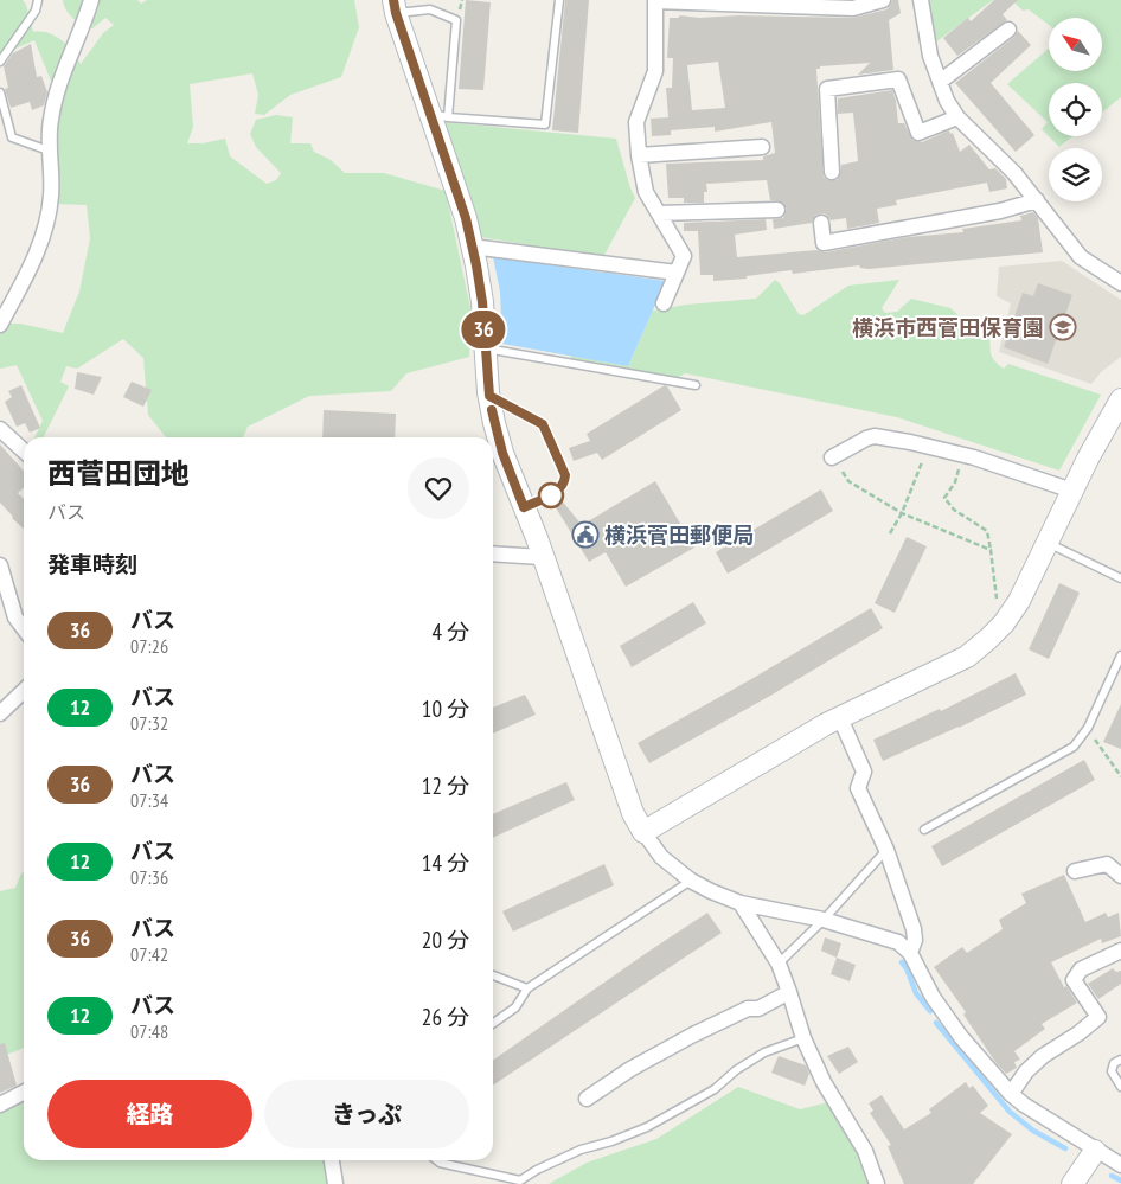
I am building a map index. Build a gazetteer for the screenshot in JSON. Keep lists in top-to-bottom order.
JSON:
{
  "places": {
    "school or university": ["横浜市西菅田保育園"],
    "public building": ["横浜菅田郵便局"]
  },
  "lines": ["bus line 36"],
  "north": "top left",
  "page": {
    "on_map": "36",
    "heading": [
      ["西菅田団地", "バス"],
      "発車時刻"
    ],
    "list": [
      {
        "mark": "36",
        "name": "バス",
        "note": "07:26",
        "value": "4 分"
      },
      {
        "mark": "12",
        "name": "バス",
        "note": "07:32",
        "value": "10 分"
      },
      {
        "mark": "36",
        "name": "バス",
        "note": "07:34",
        "value": "12 分"
      },
      {
        "mark": "12",
        "name": "バス",
        "note": "07:36",
        "value": "14 分"
      },
      {
        "mark": "36",
        "name": "バス",
        "note": "07:42",
        "value": "20 分"
      },
      {
        "mark": "12",
        "name": "バス",
        "note": "07:48",
        "value": "26 分"
      }
    ],
    "buttons": ["経路", "きっぷ"]
  }
}
